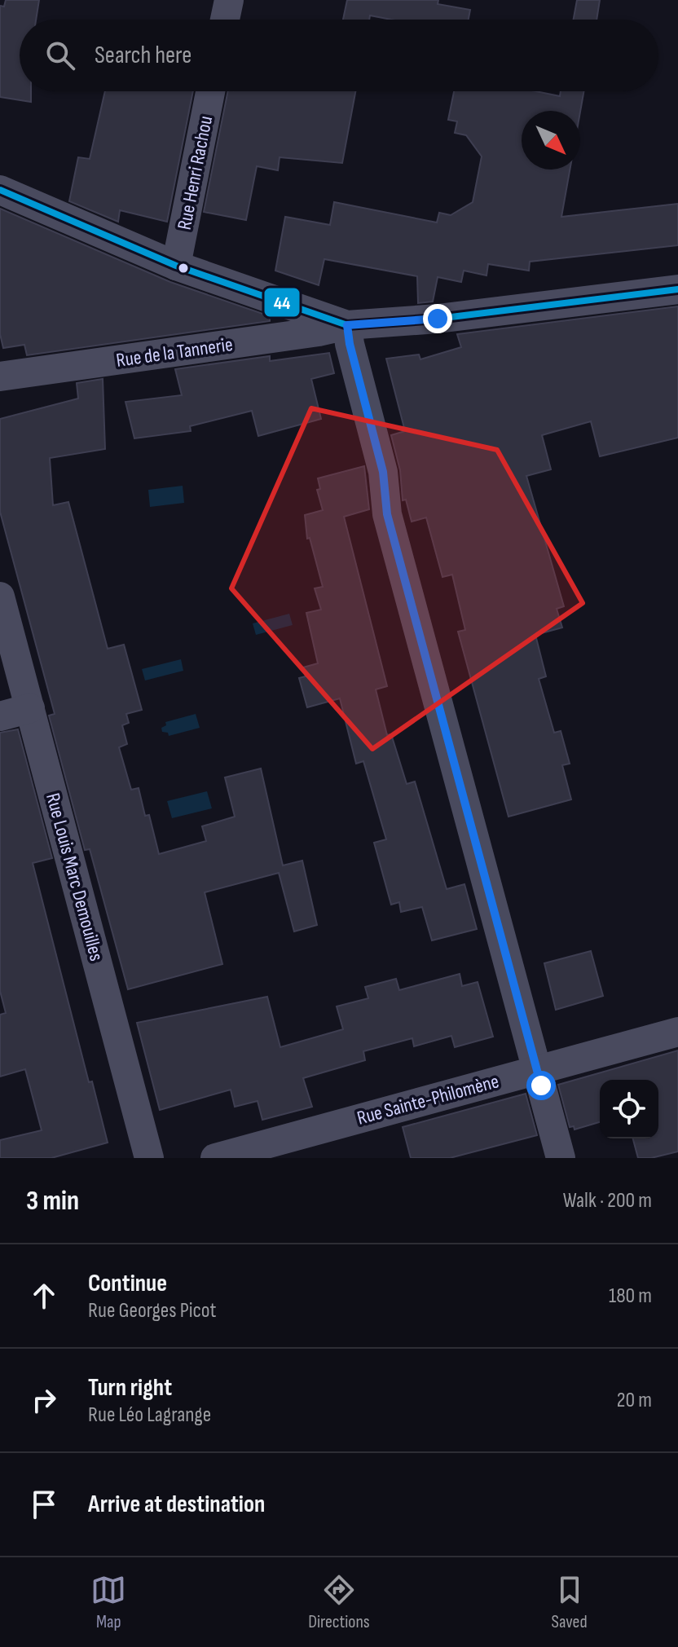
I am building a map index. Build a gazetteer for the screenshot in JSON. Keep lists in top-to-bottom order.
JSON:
{
  "streets": {
    "street": [
      "Rue Henri Rachou",
      "Rue de la Tannerie",
      "Rue Louis Marc Demouilles",
      "Rue Sainte-Philomène"
    ]
  },
  "lines": ["transit line 44"],
  "north": "bottom right",
  "page": {
    "search": "Search here",
    "heading": ["3 min", "Walk · 200 m"],
    "list": [
      ["Continue", "Rue Georges Picot", "180 m"],
      ["Turn right", "Rue Léo Lagrange", "20 m"],
      "Arrive at destination"
    ],
    "nav": ["Map", "Directions", "Saved"]
  }
}
